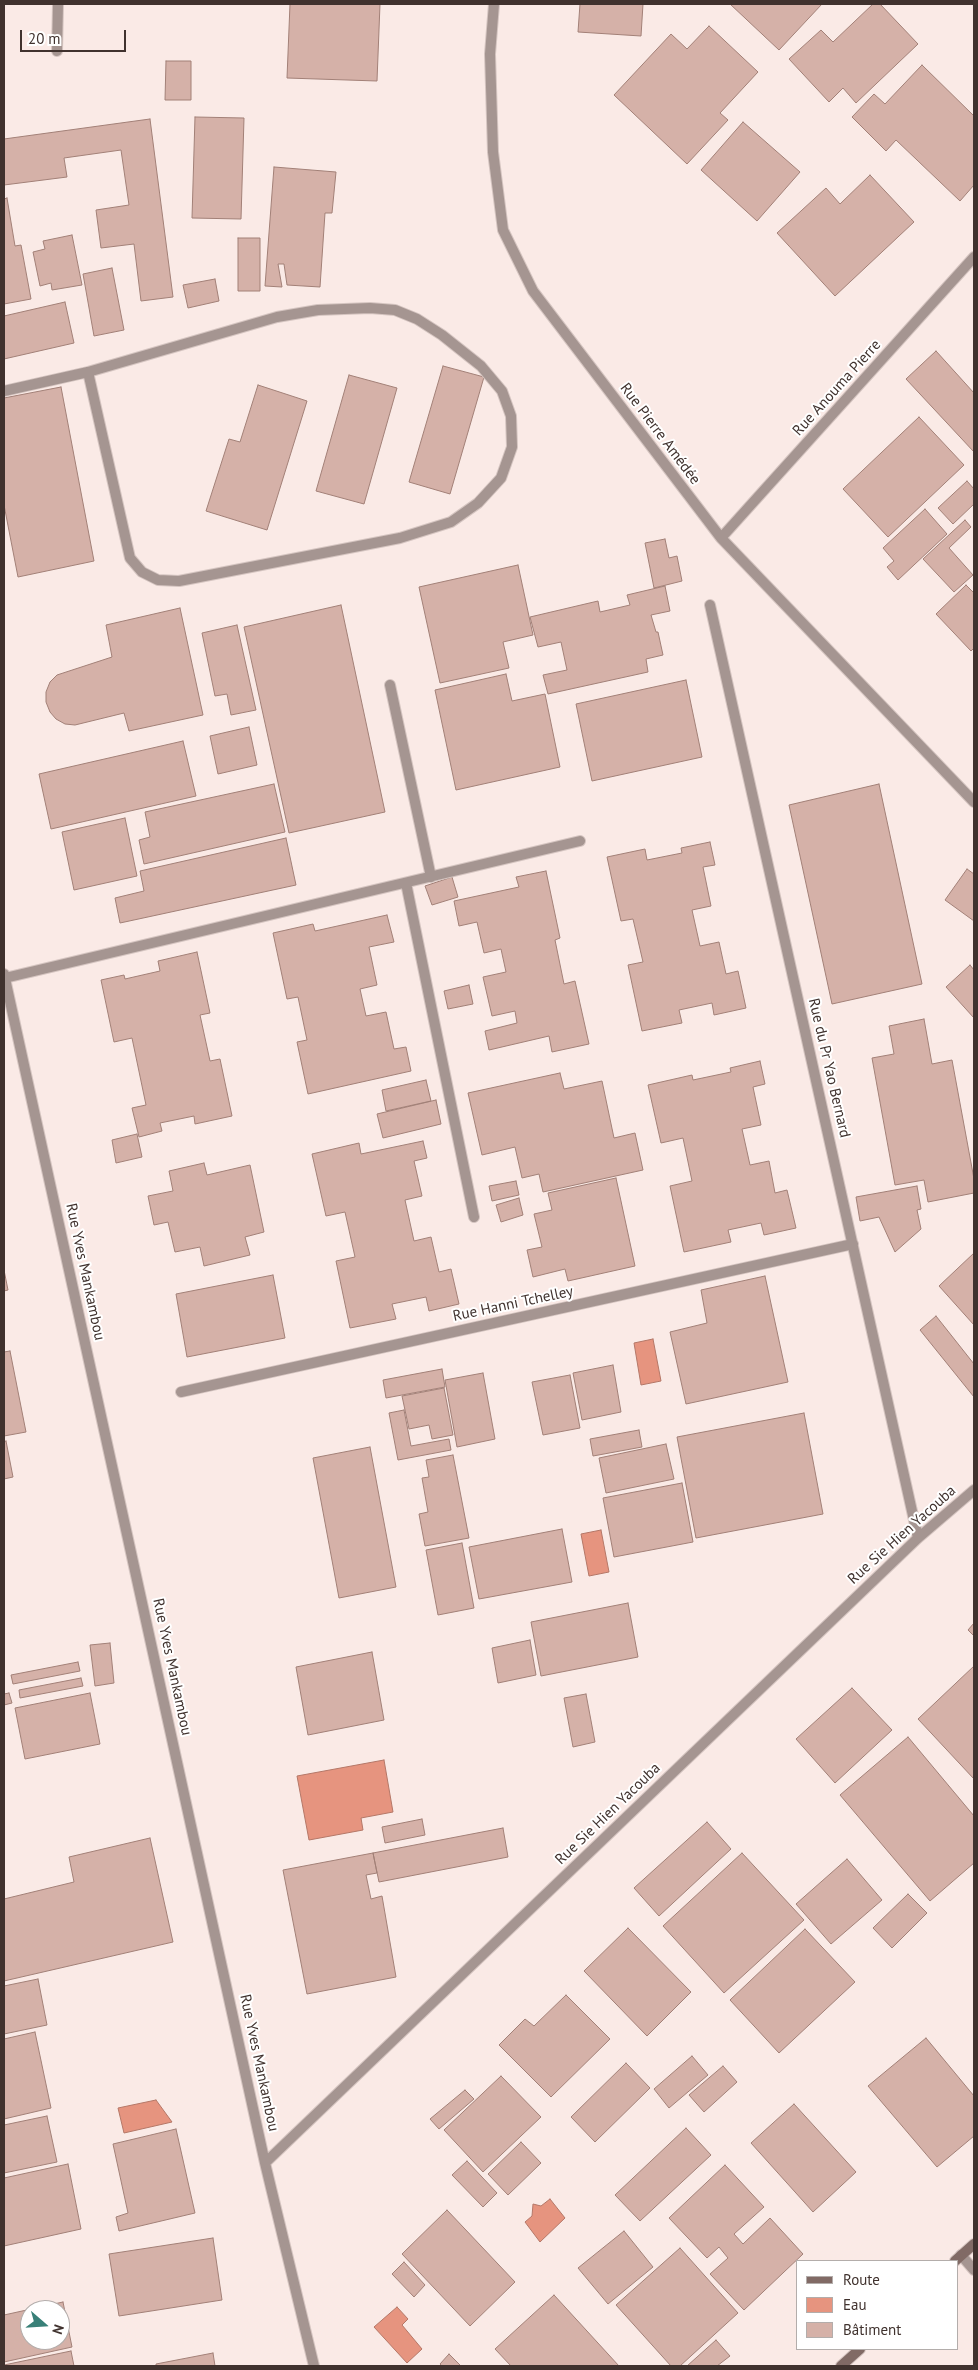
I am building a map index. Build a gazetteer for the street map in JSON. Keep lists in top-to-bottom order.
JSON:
{
  "streets": {
    "street": [
      "Rue Anouma Pierre",
      "Rue Pierre Amédée",
      "Rue du Pr Yao Bernard",
      "Rue Yves Mankambou",
      "Rue Hanni Tchelley",
      "Rue Sie Hien Yacouba"
    ]
  },
  "crossings": [
    ["Rue Anouma Pierre", "Rue Pierre Amédée"],
    ["Rue du Pr Yao Bernard", "Rue Hanni Tchelley"],
    ["Rue du Pr Yao Bernard", "Rue Sie Hien Yacouba"],
    ["Rue Yves Mankambou", "Rue Sie Hien Yacouba"]
  ],
  "legend": ["Route", "Eau", "Bâtiment"],
  "scale_bar": "20 m",
  "north": "right"
}
